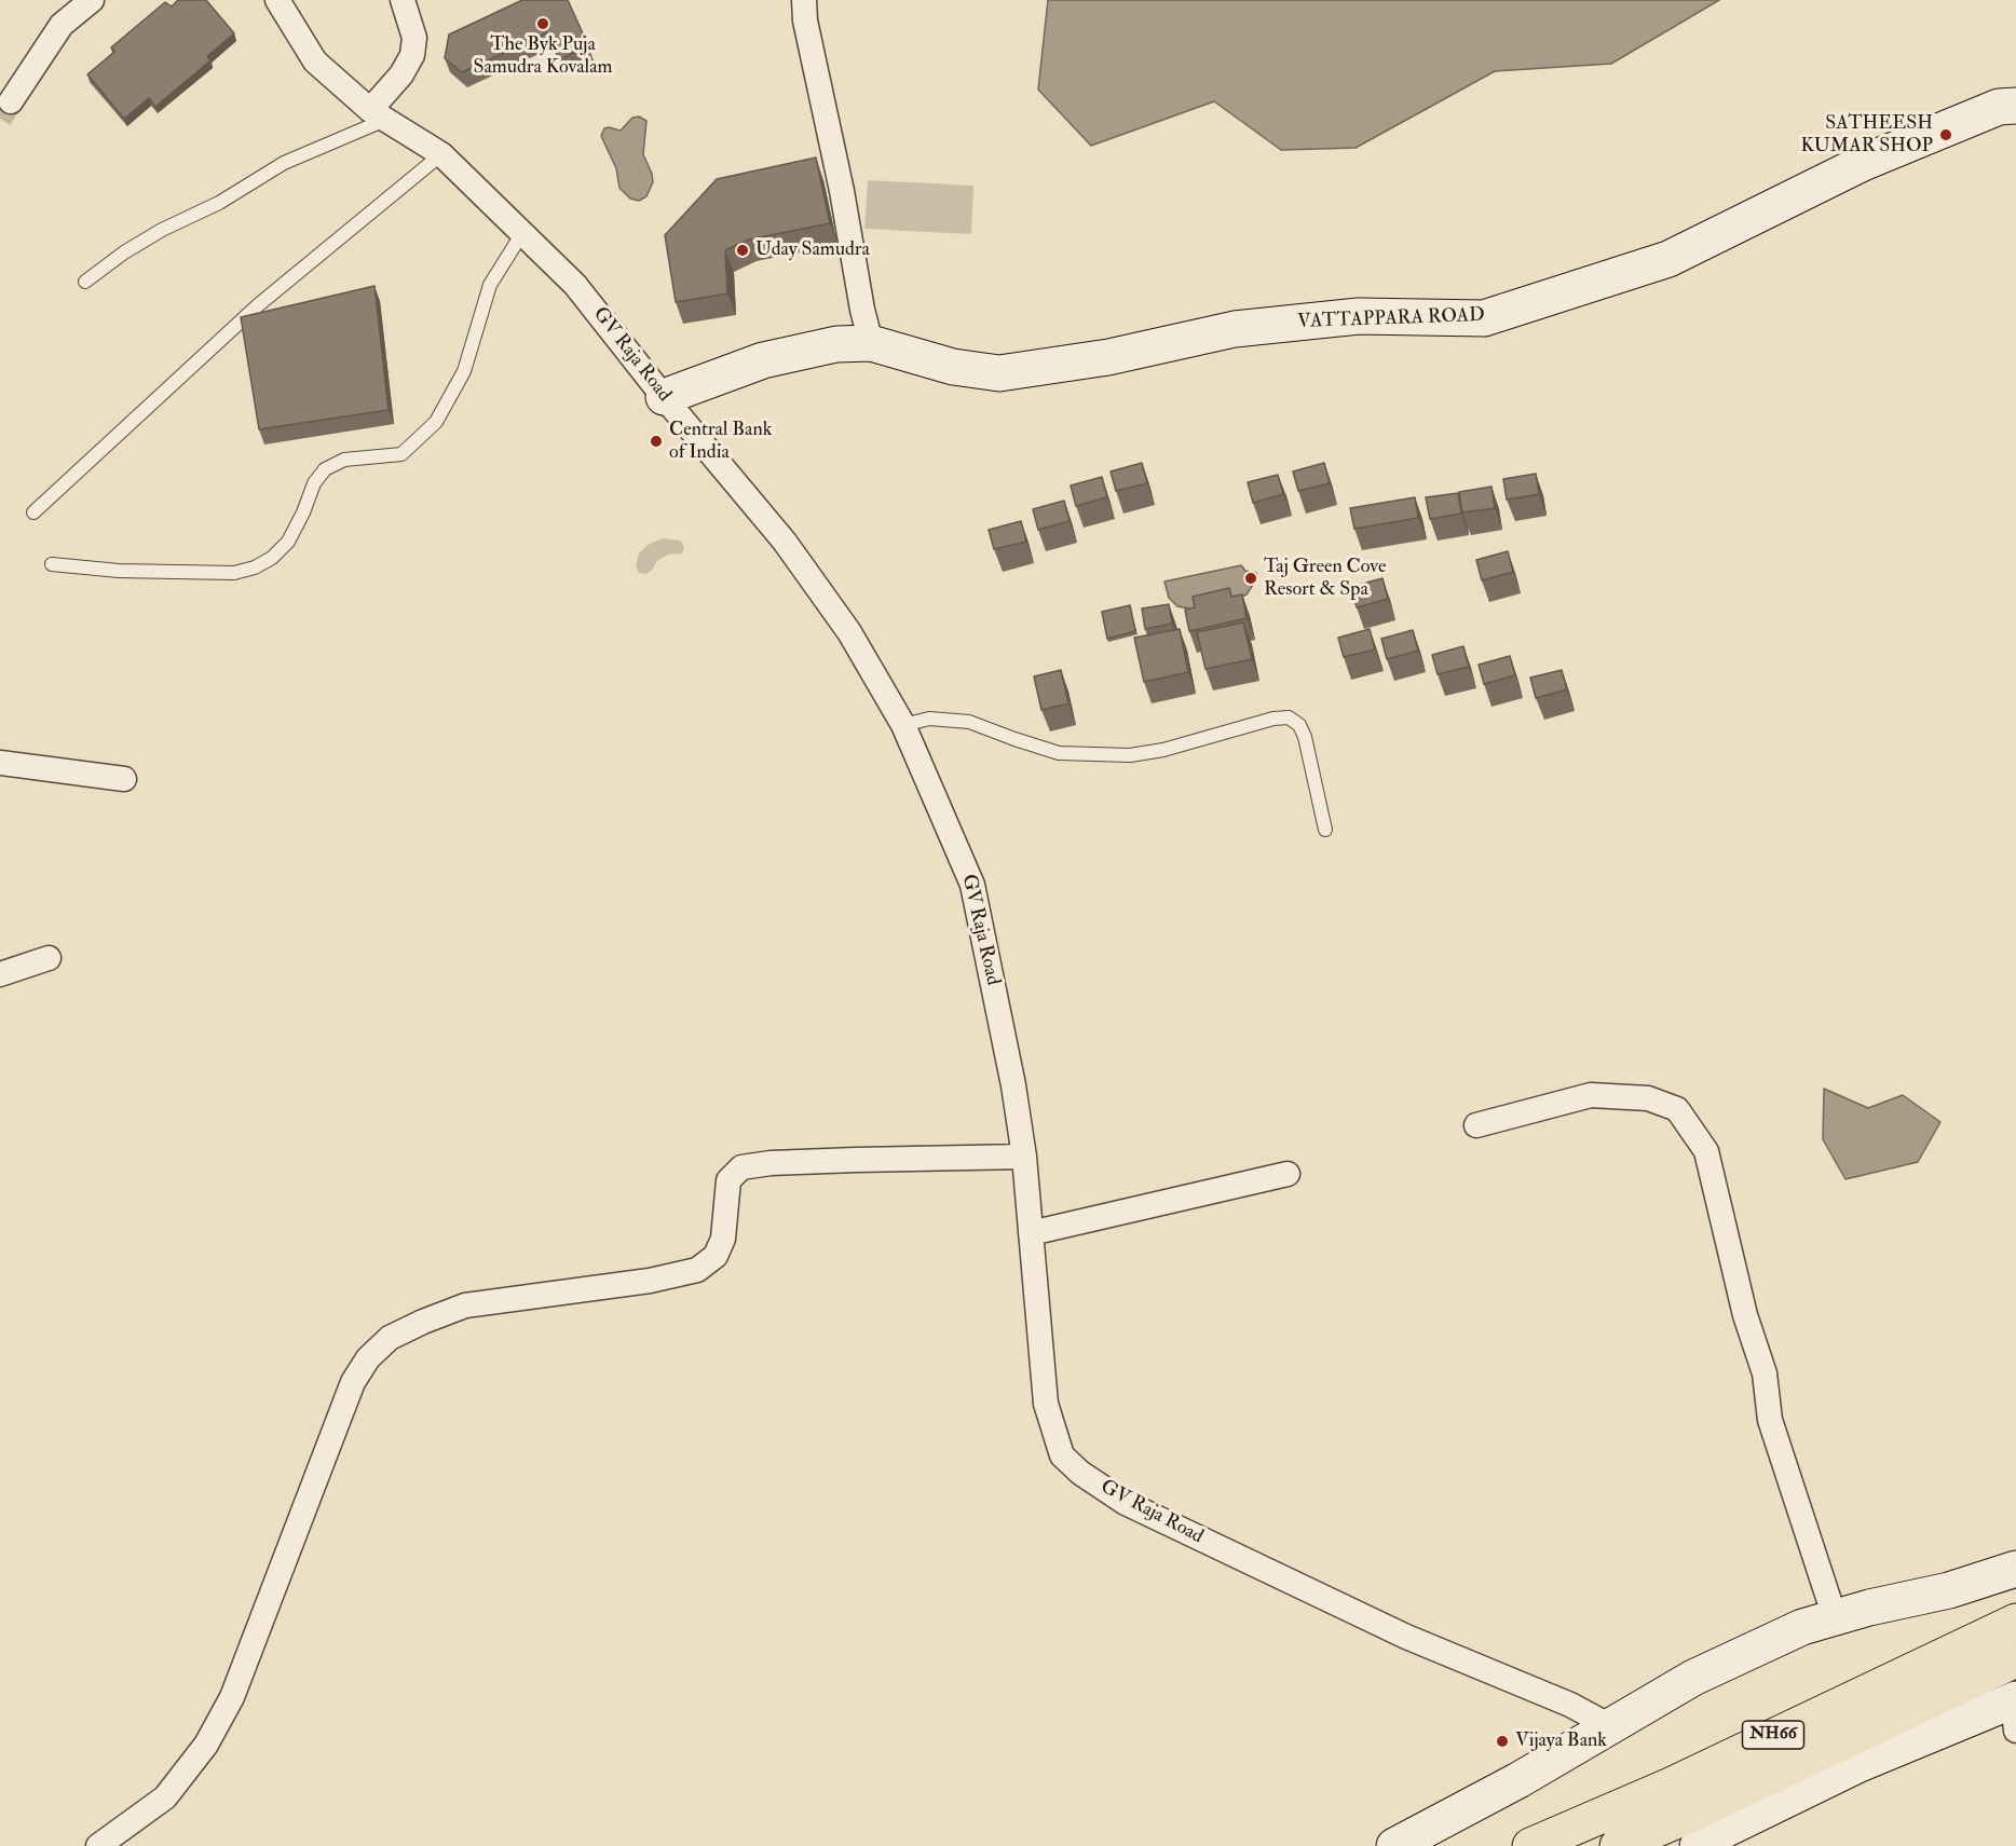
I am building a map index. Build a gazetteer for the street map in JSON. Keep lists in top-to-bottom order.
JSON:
{
  "streets": {
    "highway": ["NH66"],
    "street": ["VATTAPPARA ROAD", "GV Raja Road"]
  },
  "crossings": [
    ["VATTAPPARA ROAD", "GV Raja Road"]
  ],
  "places": [
    "The Byk Puja Samudra Kovalam",
    "SATHEESH KUMAR SHOP",
    "Uday Samudra",
    "Central Bank of India",
    "Taj Green Cove Resort & Spa",
    "Vijaya Bank"
  ]
}
